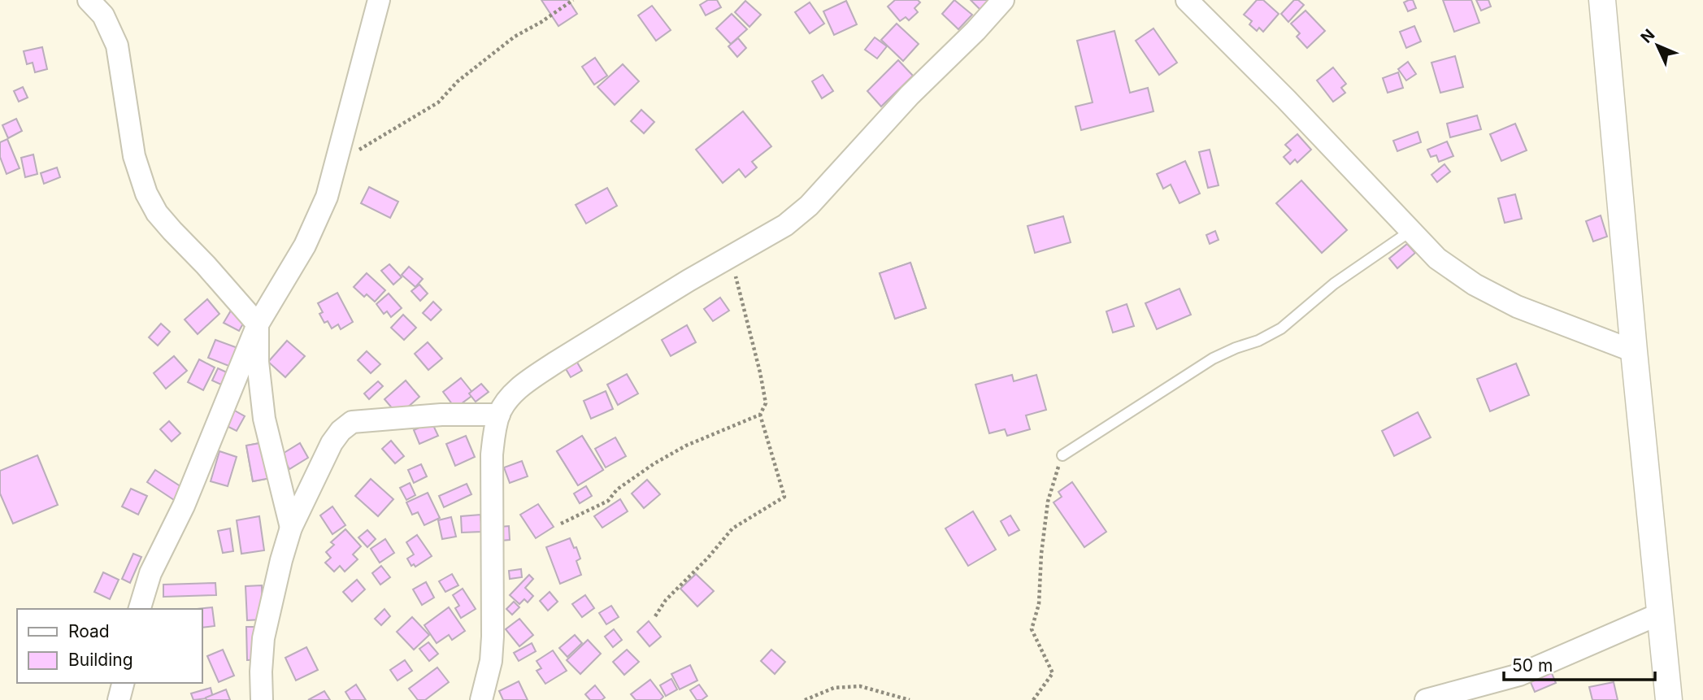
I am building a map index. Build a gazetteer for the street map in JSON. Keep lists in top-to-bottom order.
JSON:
{
  "legend": ["Road", "Building"],
  "scale_bar": "50 m",
  "north": "top left"
}
